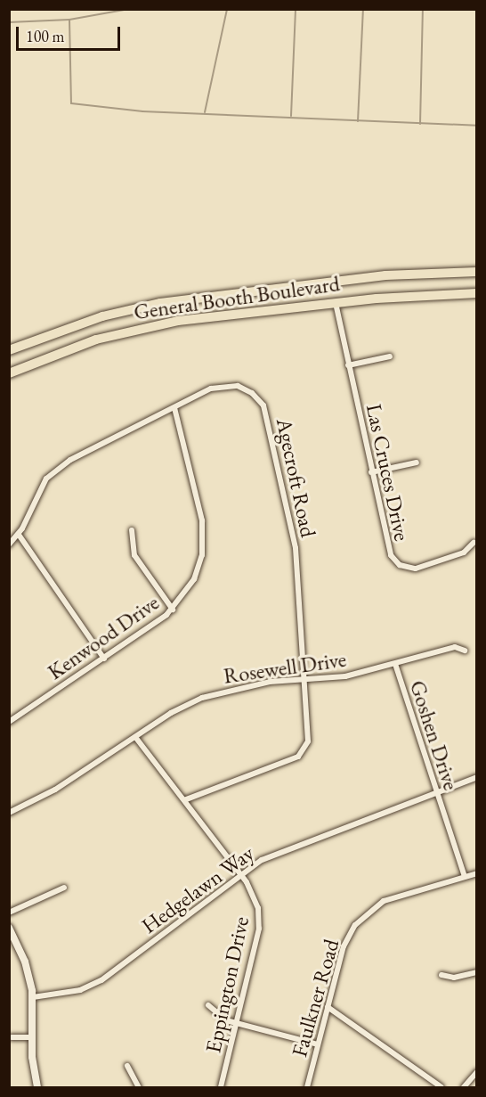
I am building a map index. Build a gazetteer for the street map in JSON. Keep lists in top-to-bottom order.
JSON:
{
  "streets": {
    "highway": ["General Booth Boulevard"],
    "street": [
      "Las Cruces Drive",
      "Agecroft Road",
      "Kenwood Drive",
      "Rosewell Drive",
      "Goshen Drive",
      "Hedgelawn Way",
      "Eppington Drive",
      "Faulkner Road"
    ]
  },
  "crossings": [
    ["General Booth Boulevard", "Las Cruces Drive"],
    ["Agecroft Road", "Kenwood Drive"],
    ["Agecroft Road", "Rosewell Drive"],
    ["Agecroft Road", "Eppington Drive"],
    ["Rosewell Drive", "Goshen Drive"],
    ["Rosewell Drive", "Eppington Drive"],
    ["Goshen Drive", "Hedgelawn Way"],
    ["Goshen Drive", "Faulkner Road"],
    ["Hedgelawn Way", "Eppington Drive"]
  ],
  "scale_bar": "100 m"
}
